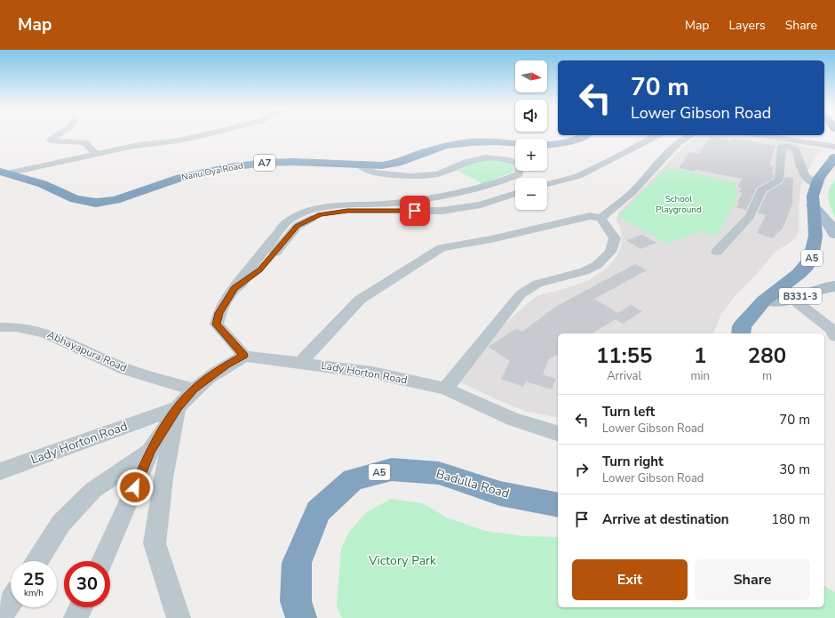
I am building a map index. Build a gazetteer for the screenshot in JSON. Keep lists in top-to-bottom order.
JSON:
{
  "streets": {
    "highway": [
      "A7",
      "Nanu Oya Road",
      "A5",
      "Badulla Road"
    ],
    "main road": ["B331-3"],
    "street": ["Abhayapura Road", "Lady Horton Road"]
  },
  "crossings": [
    ["A5", "B331-3"],
    ["Abhayapura Road", "Lady Horton Road"]
  ],
  "parks": ["School Playground", "Victory Park"],
  "north": "right",
  "page": {
    "header": "Map",
    "nav": ["Map", "Layers", "Share"],
    "map_buttons": ["+", "−"],
    "turn": ["70 m", "Lower Gibson Road"],
    "eta": [
      "11:55",
      "Arrival",
      "1",
      "min",
      "280",
      "m"
    ],
    "list": [
      {
        "name": "Turn left",
        "note": "Lower Gibson Road",
        "value": "70 m"
      },
      {
        "name": "Turn right",
        "note": "Lower Gibson Road",
        "value": "30 m"
      },
      {
        "name": "Arrive at destination",
        "value": "180 m"
      }
    ],
    "buttons": ["Exit", "Share"],
    "speed": "25 km/h",
    "limit": "30"
  }
}
